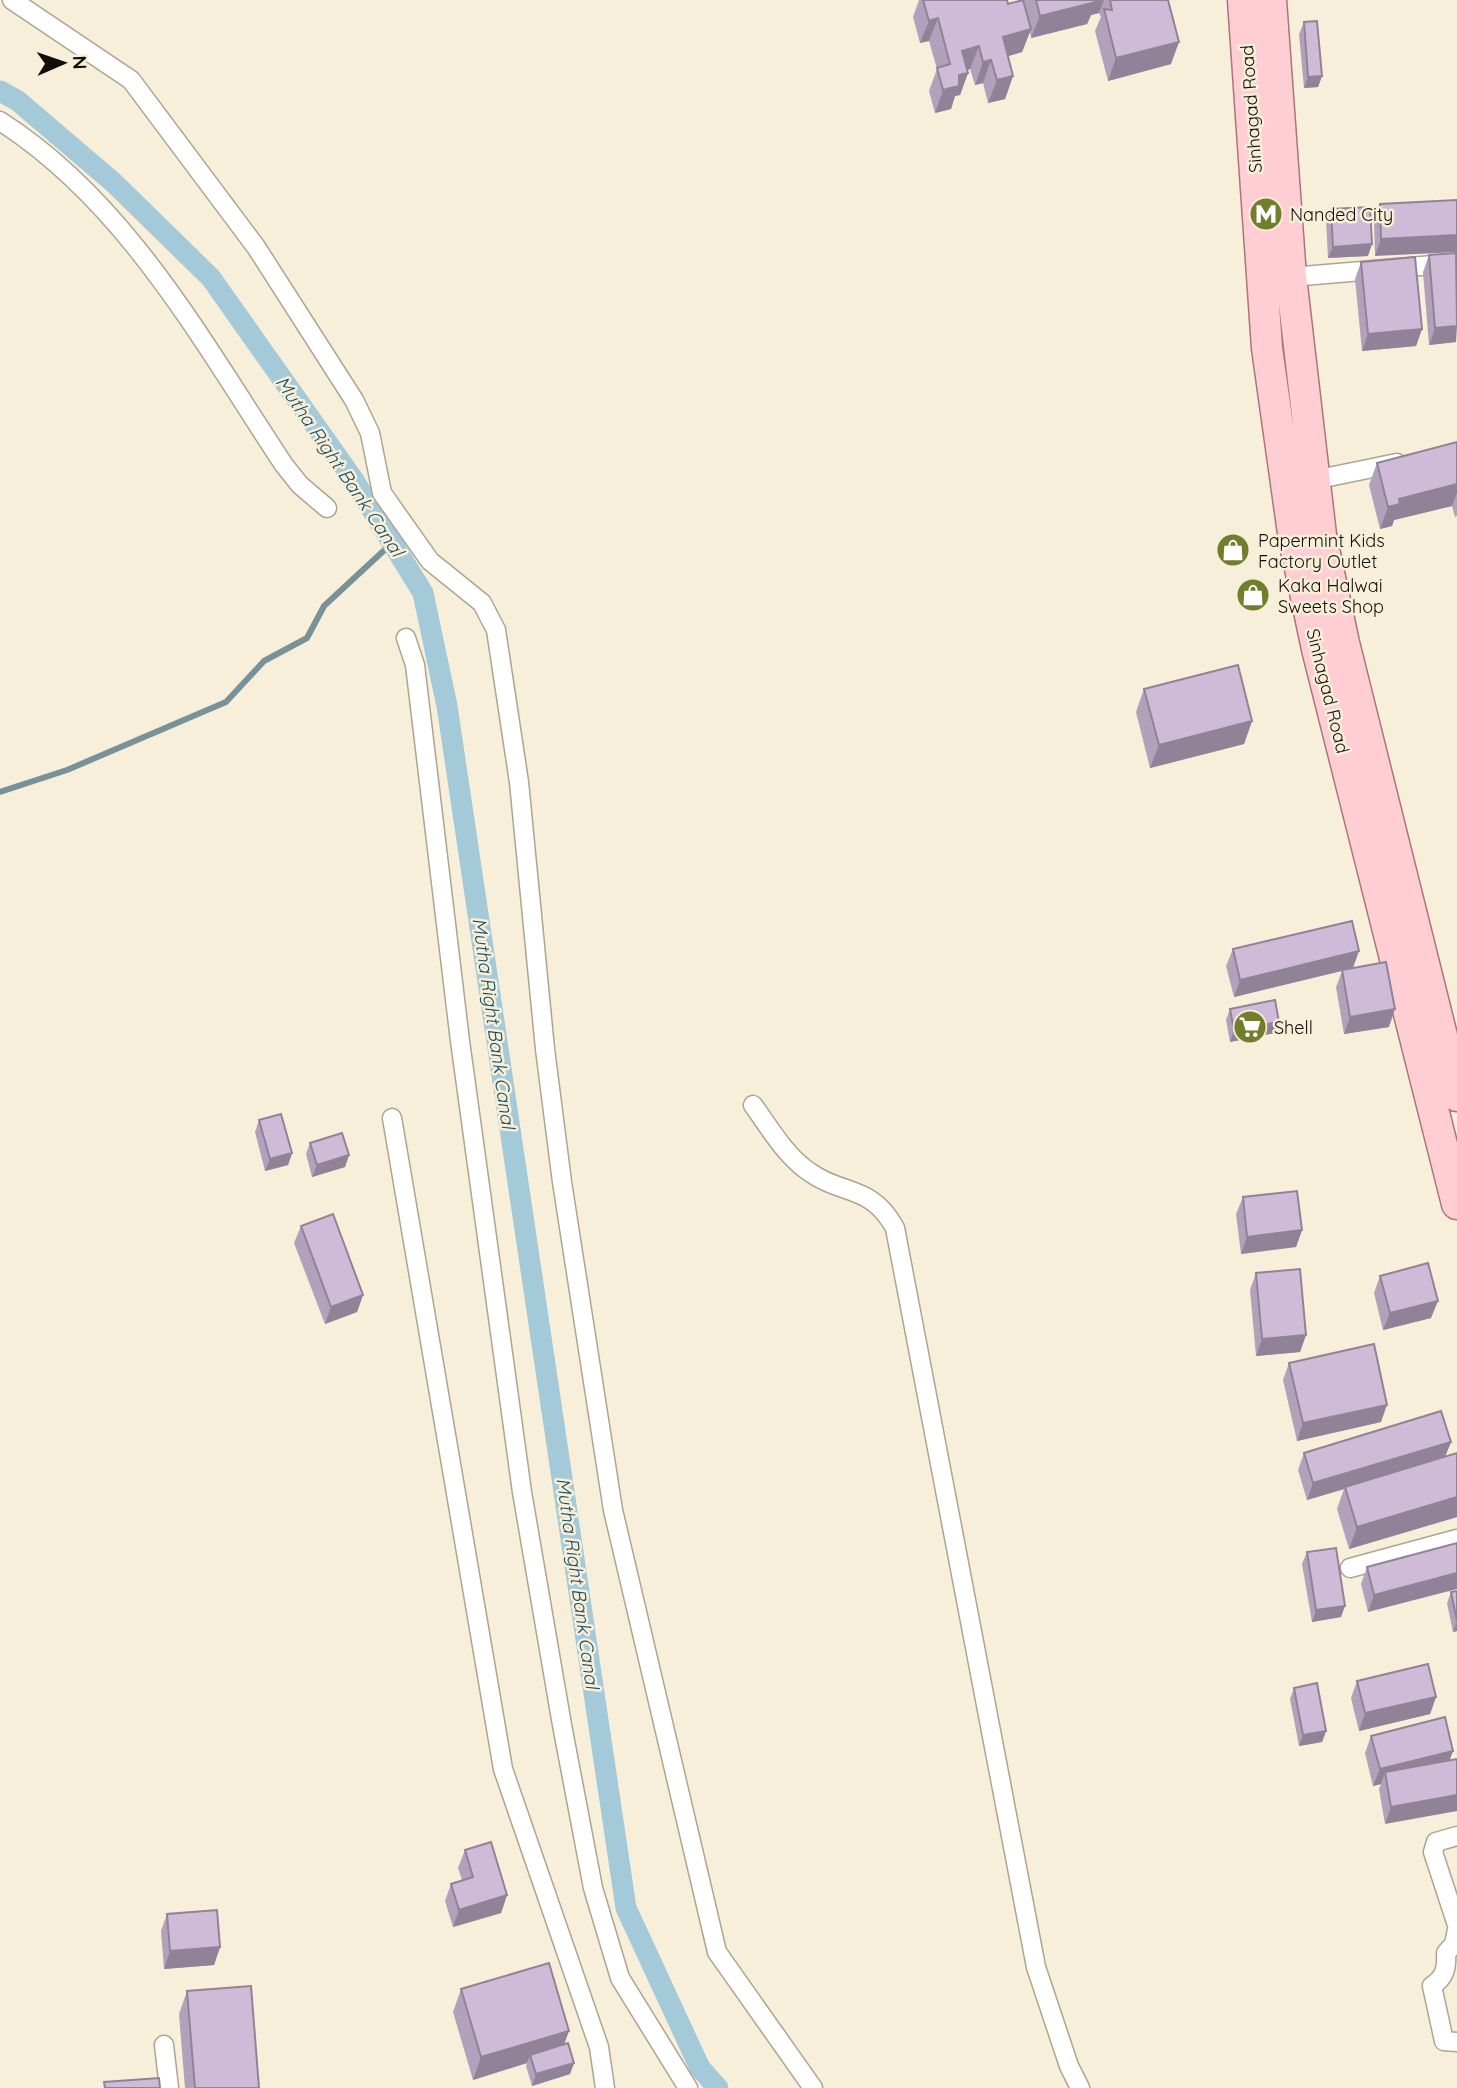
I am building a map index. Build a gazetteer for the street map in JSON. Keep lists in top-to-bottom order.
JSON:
{
  "streets": {
    "main road": ["Sinhagad Road"]
  },
  "water": ["Mutha Right Bank Canal"],
  "places": {
    "metro station": ["Nanded City"],
    "shop": ["Papermint Kids Factory Outlet", "Kaka Halwai Sweets Shop"],
    "supermarket": ["Shell"]
  },
  "north": "right"
}
